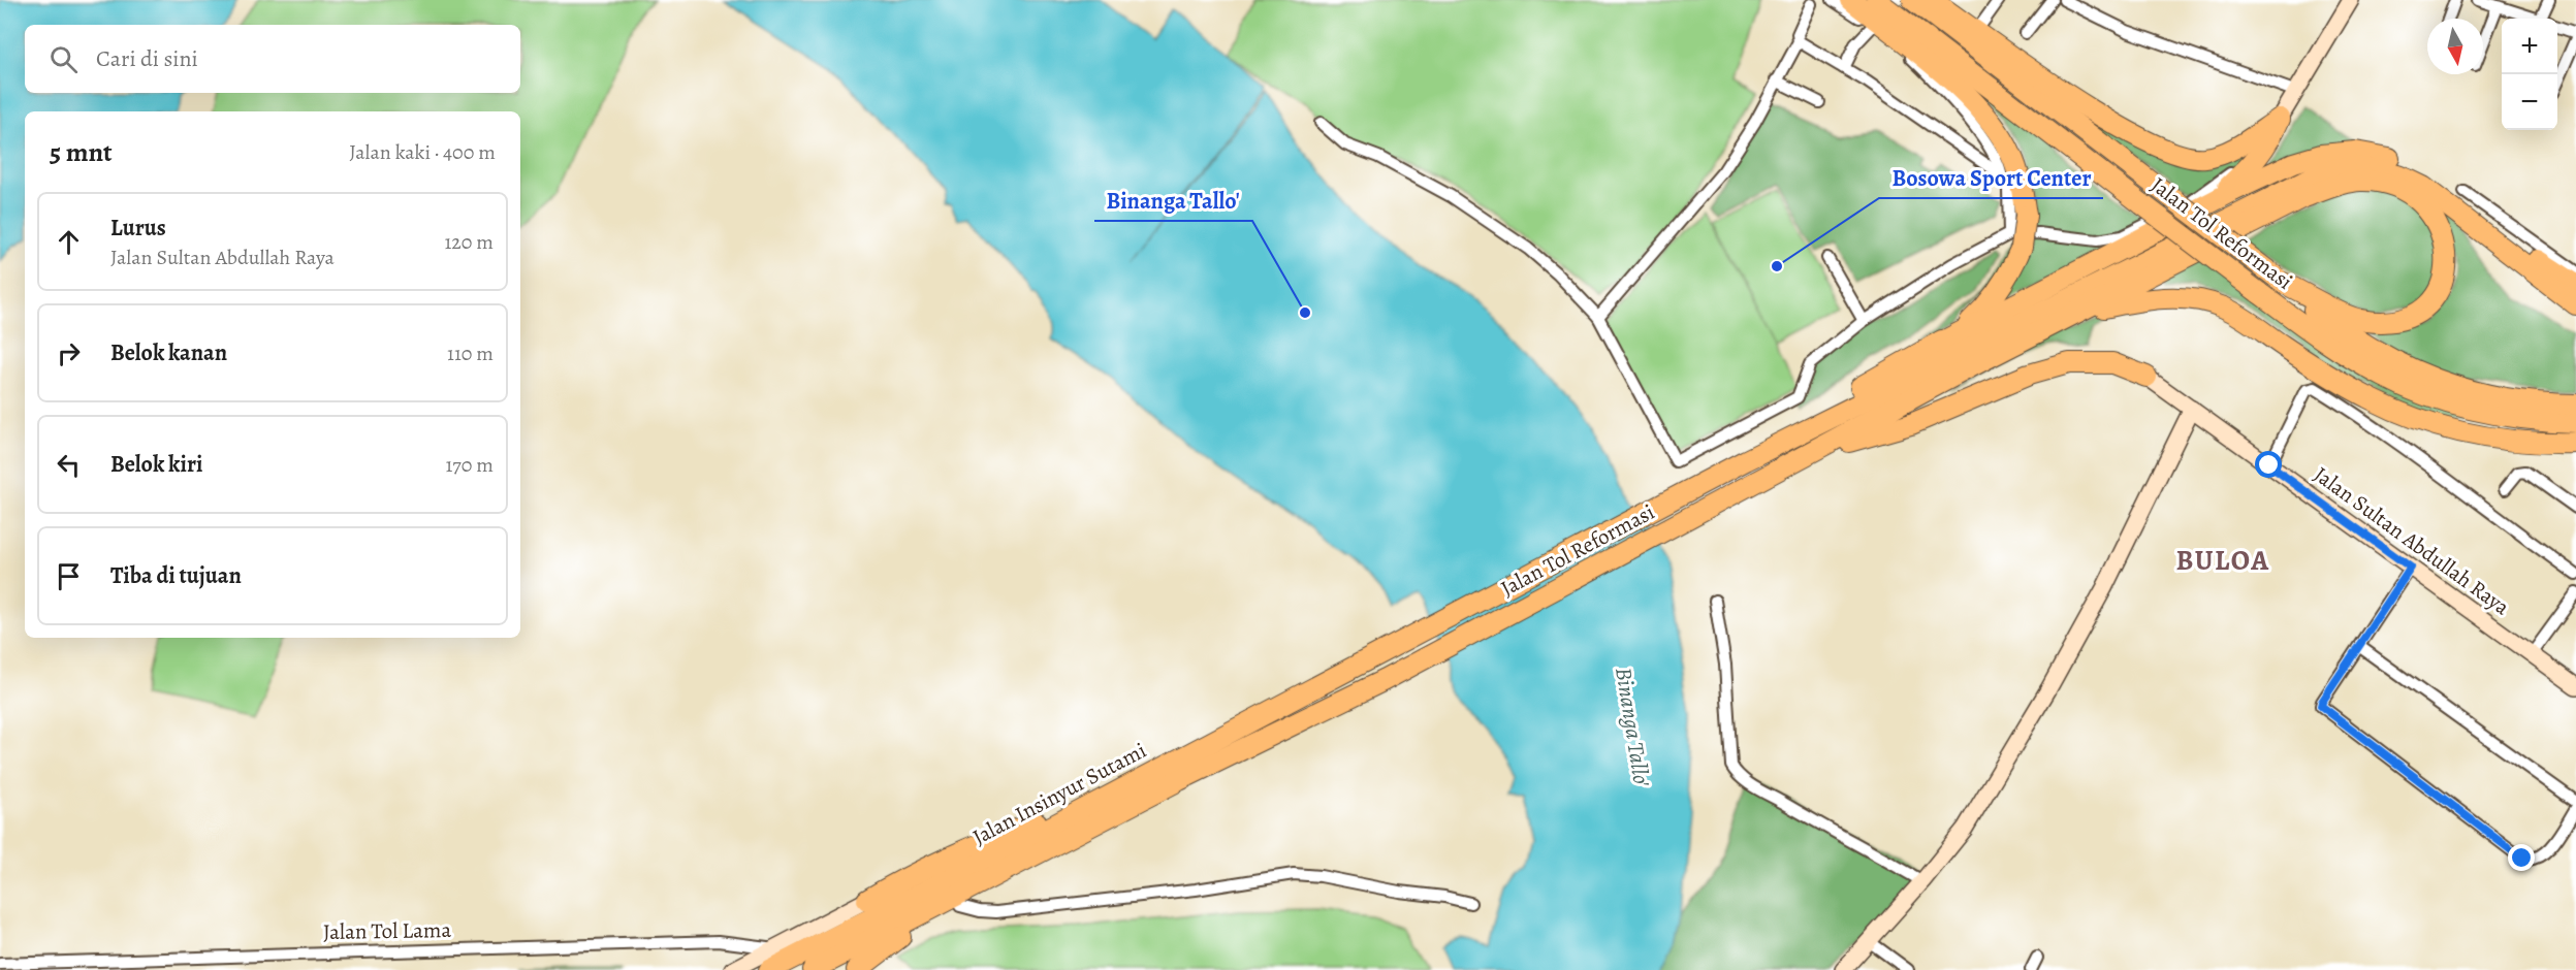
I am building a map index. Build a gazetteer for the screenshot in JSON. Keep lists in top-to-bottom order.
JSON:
{
  "streets": {
    "highway": ["Jalan Tol Reformasi", "Jalan Insinyur Sutami"],
    "street": ["Jalan Sultan Abdullah Raya", "Jalan Tol Lama"]
  },
  "crossings": [
    ["Jalan Tol Reformasi", "Jalan Insinyur Sutami"]
  ],
  "districts": ["BULOA"],
  "water": ["Binanga Tallo'"],
  "places": ["Bosowa Sport Center", "Binanga Tallo'"],
  "north": "bottom",
  "page": {
    "map_buttons": ["+", "−"],
    "search": "Cari di sini",
    "heading": ["5 mnt", "Jalan kaki · 400 m"],
    "list": [
      ["Lurus", "Jalan Sultan Abdullah Raya", "120 m"],
      ["Belok kanan", "110 m"],
      ["Belok kiri", "170 m"],
      "Tiba di tujuan"
    ]
  }
}
